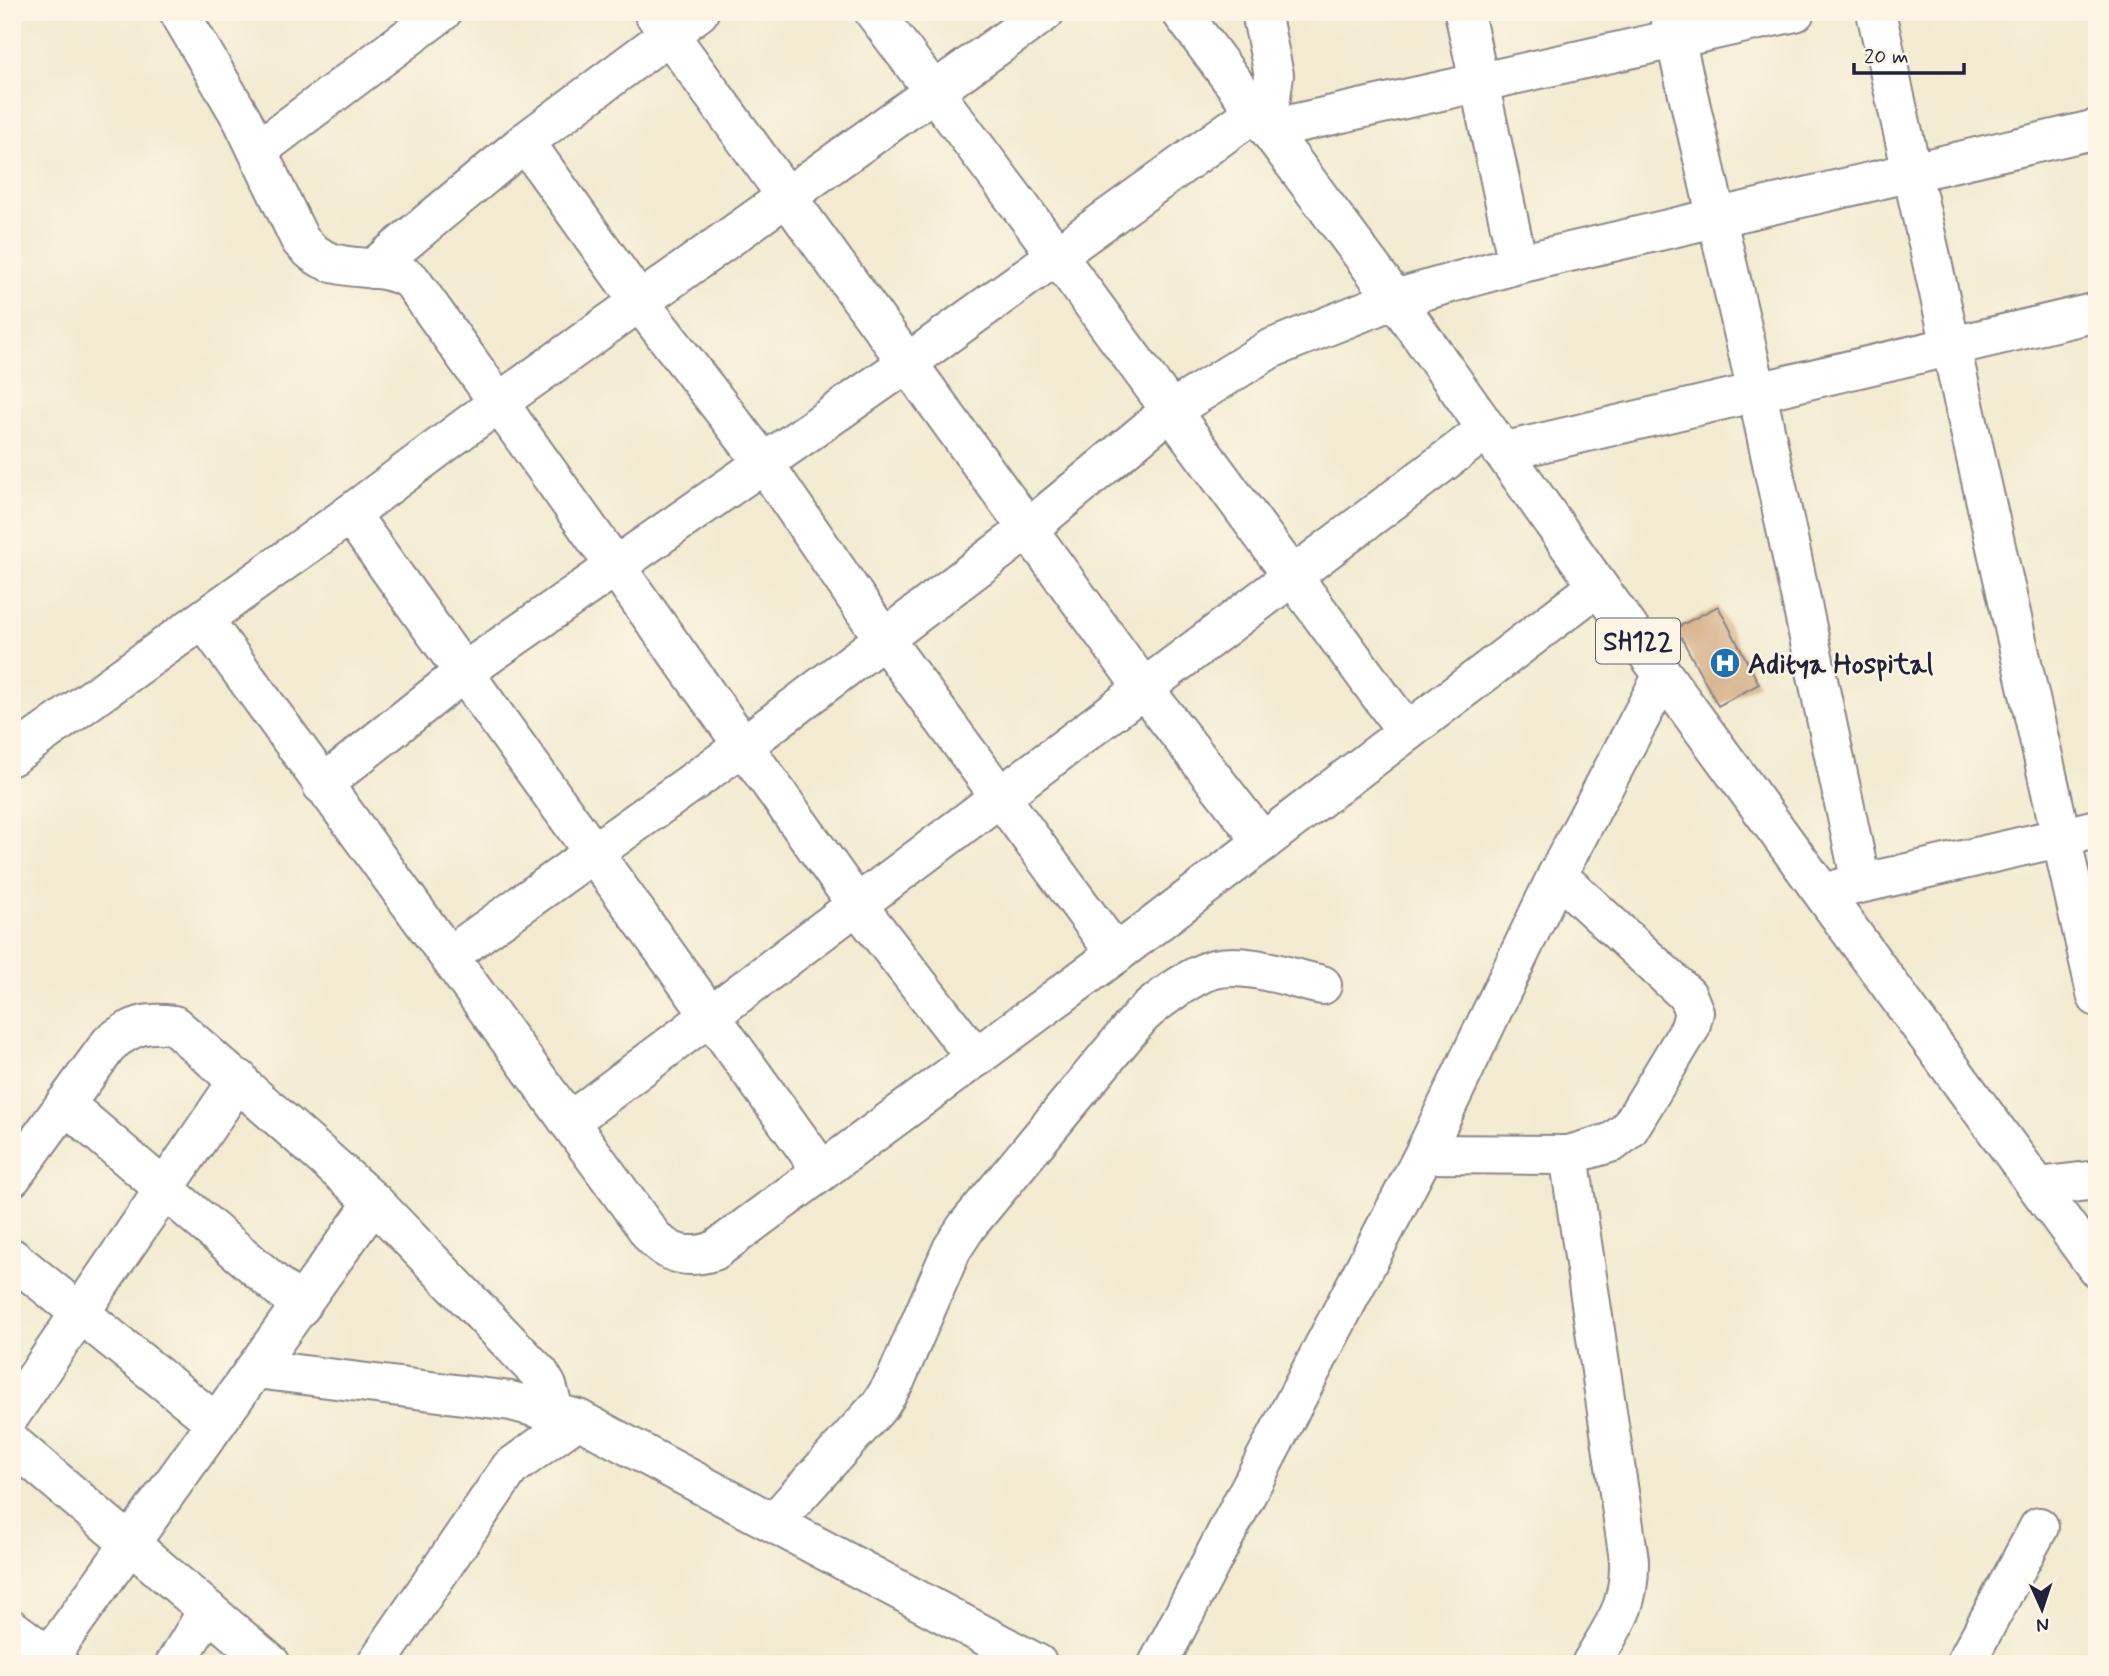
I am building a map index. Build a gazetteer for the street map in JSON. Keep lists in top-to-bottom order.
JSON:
{
  "streets": {
    "street": ["SH122"]
  },
  "places": {
    "hospital": ["Aditya Hospital"]
  },
  "scale_bar": "20 m",
  "north": "bottom"
}
